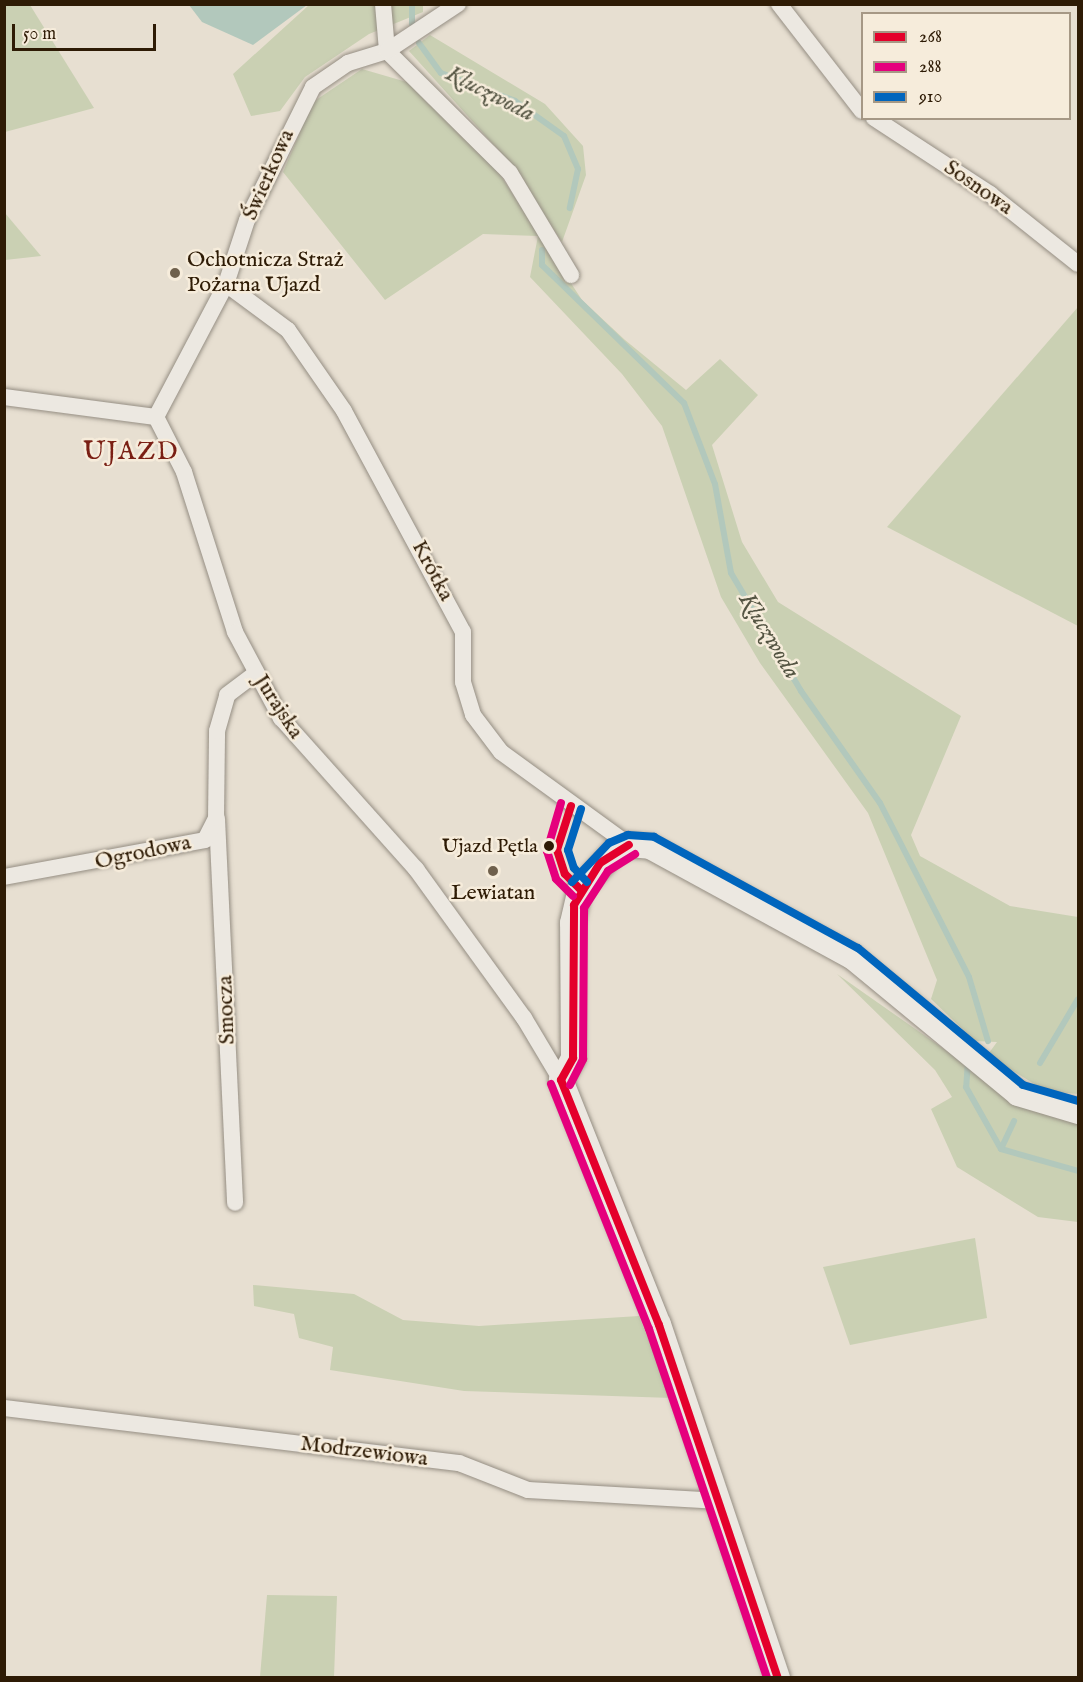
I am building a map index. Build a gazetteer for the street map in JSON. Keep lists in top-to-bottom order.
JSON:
{
  "streets": {
    "street": [
      "Świerkowa",
      "Sosnowa",
      "Krótka",
      "Jurajska",
      "Ogrodowa",
      "Smocza",
      "Modrzewiowa"
    ]
  },
  "crossings": [
    ["Świerkowa", "Krótka"],
    ["Świerkowa", "Jurajska"],
    ["Jurajska", "Ogrodowa"],
    ["Ogrodowa", "Smocza"]
  ],
  "districts": ["UJAZD"],
  "water": ["Kluczwoda"],
  "places": ["Ochotnicza Straż Pożarna Ujazd", "Ujazd Pętla", "Lewiatan"],
  "lines": ["transit line 288", "transit line 268", "transit line 910"],
  "legend": ["268", "288", "910"],
  "scale_bar": "50 m"
}
